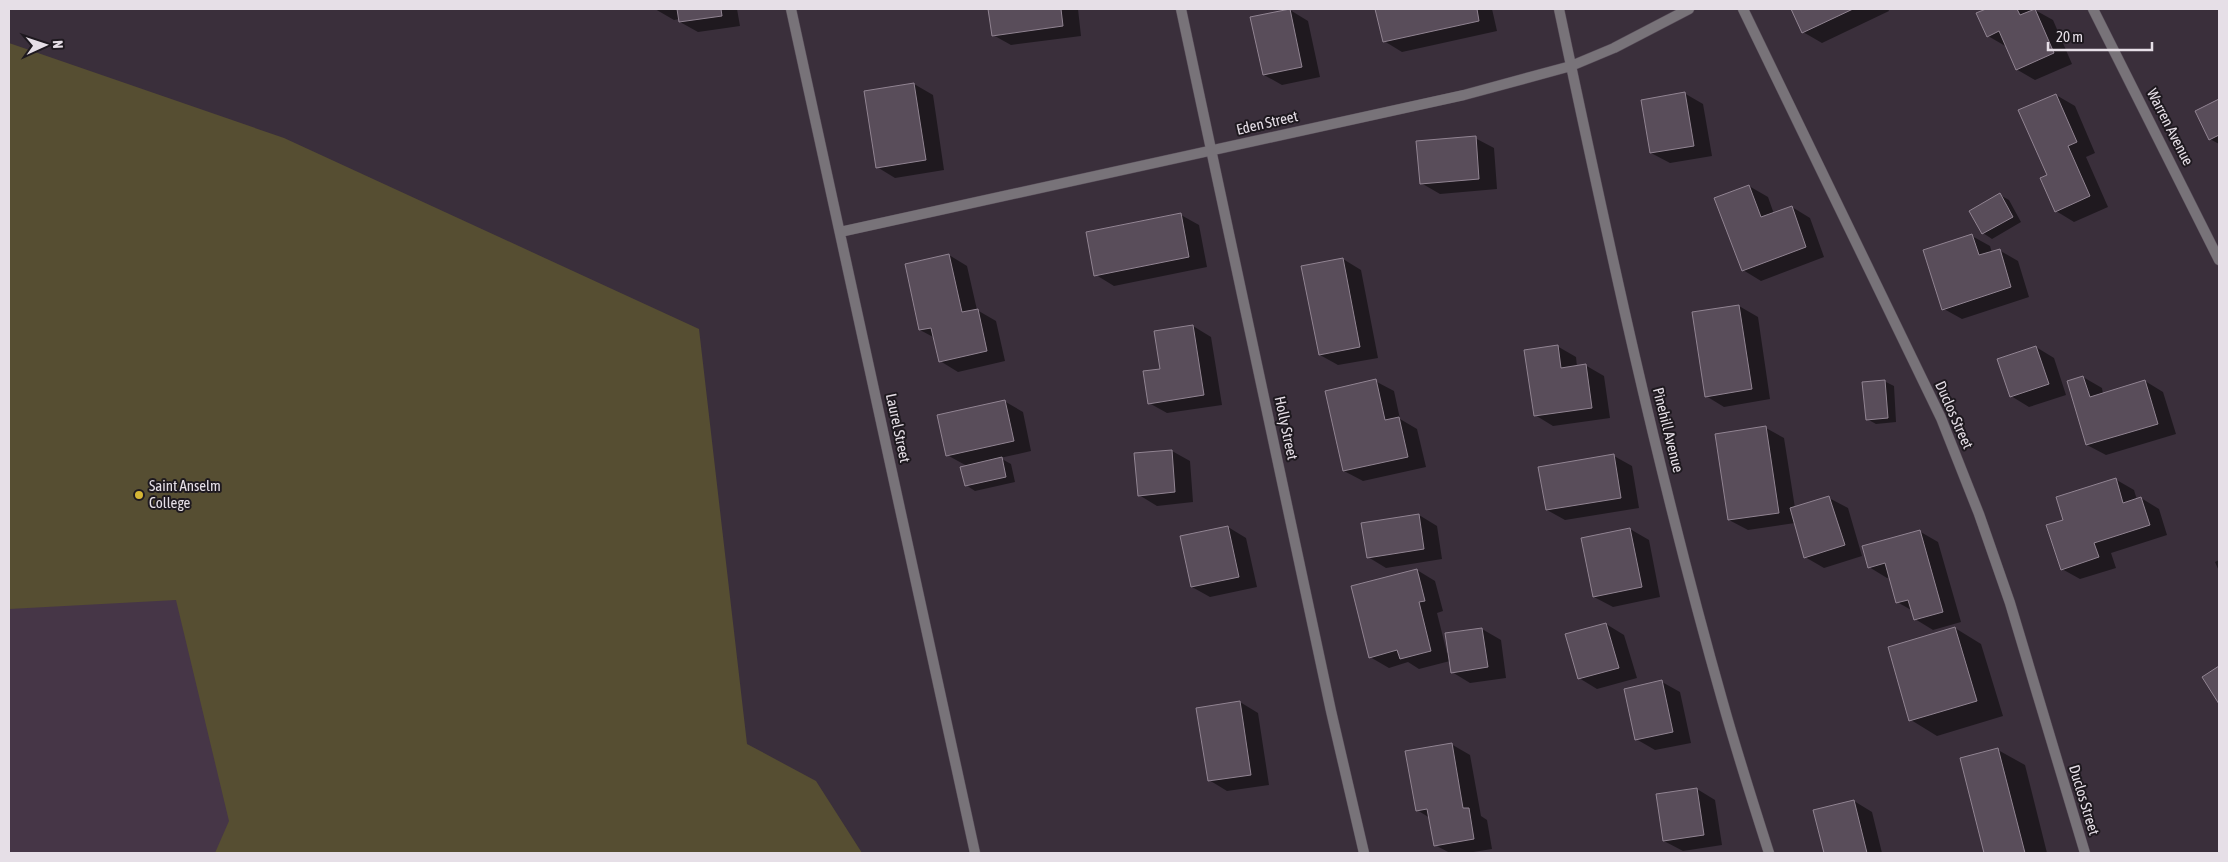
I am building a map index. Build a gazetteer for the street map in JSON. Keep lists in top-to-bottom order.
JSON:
{
  "streets": {
    "street": [
      "Eden Street",
      "Warren Avenue",
      "Duclos Street",
      "Laurel Street",
      "Holly Street",
      "Pinehill Avenue"
    ]
  },
  "crossings": [
    ["Eden Street", "Laurel Street"],
    ["Eden Street", "Holly Street"],
    ["Eden Street", "Pinehill Avenue"]
  ],
  "places": ["Saint Anselm College"],
  "scale_bar": "20 m",
  "north": "right"
}
